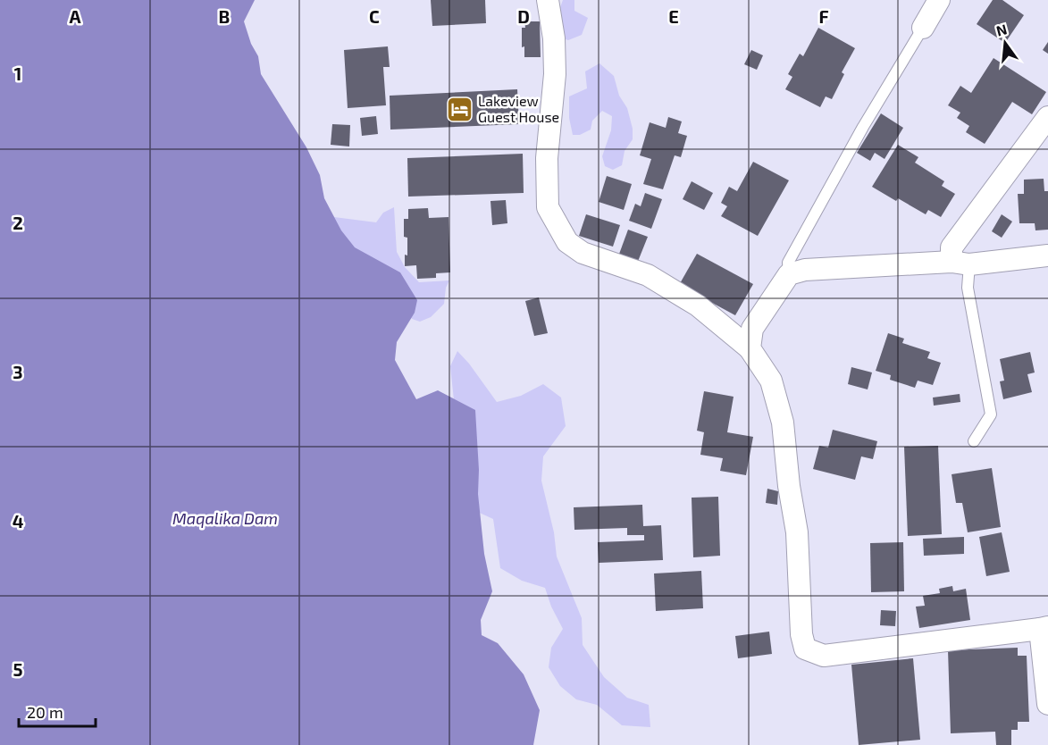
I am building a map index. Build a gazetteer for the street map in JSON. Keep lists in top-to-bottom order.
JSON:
{
  "water": ["Maqalika Dam"],
  "places": {
    "hotel": ["Lakeview Guest House"]
  },
  "scale_bar": "20 m",
  "north": "top",
  "grid": {
    "columns": [
      "A",
      "B",
      "C",
      "D",
      "E",
      "F"
    ],
    "rows": [
      "1",
      "2",
      "3",
      "4",
      "5"
    ]
  }
}
